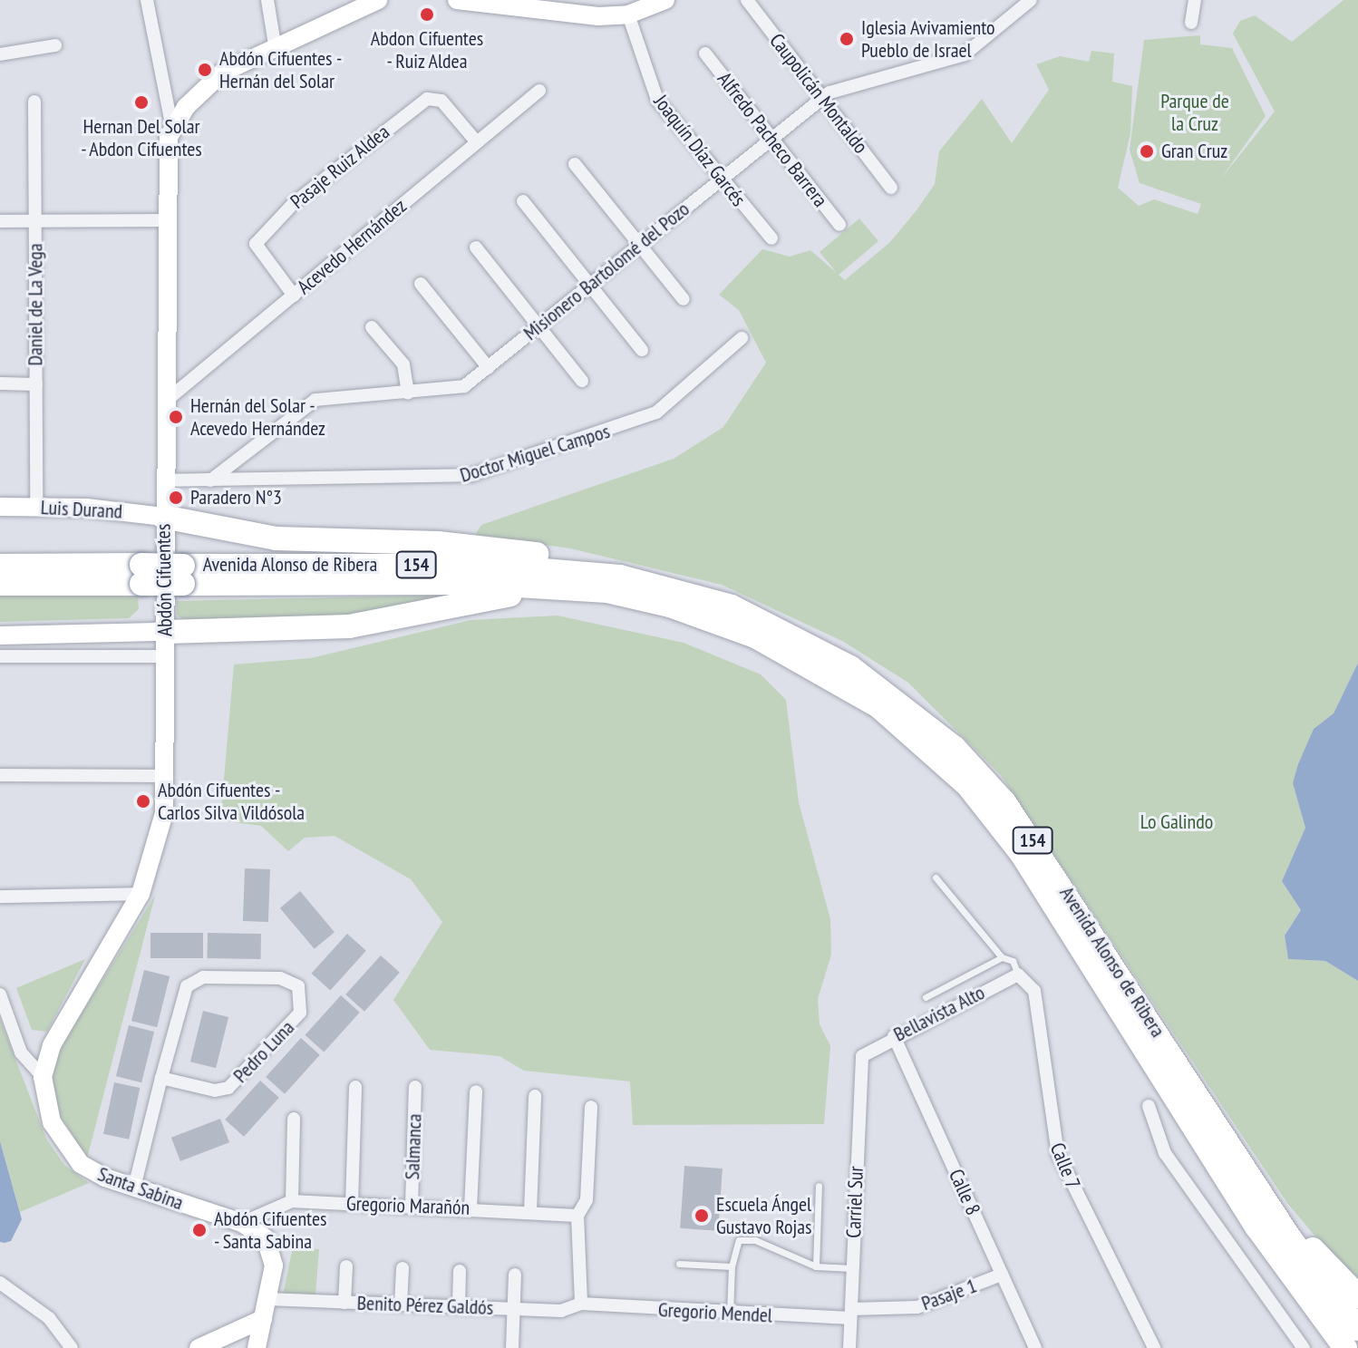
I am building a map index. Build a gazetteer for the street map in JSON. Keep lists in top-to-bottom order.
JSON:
{
  "streets": {
    "highway": ["Avenida Alonso de Ribera", "154"],
    "street": [
      "Caupolicán Montaldo",
      "Alfredo Pacheco Barrera",
      "Joaquín Díaz Garcés",
      "Pasaje Ruiz Aldea",
      "Acevedo Hernández",
      "Misionero Bartolomé del Pozo",
      "Daniel de La Vega",
      "Doctor Miguel Campos",
      "Luis Durand",
      "Abdón Cifuentes",
      "Bellavista Alto",
      "Pedro Luna",
      "Salmanca",
      "Calle 7",
      "Santa Sabina",
      "Calle 8",
      "Carriel Sur",
      "Gregorio Marañón",
      "Pasaje 1",
      "Benito Pérez Galdós",
      "Gregorio Mendel"
    ]
  },
  "crossings": [
    ["Caupolicán Montaldo", "Misionero Bartolomé del Pozo"],
    ["Alfredo Pacheco Barrera", "Misionero Bartolomé del Pozo"],
    ["Joaquín Díaz Garcés", "Misionero Bartolomé del Pozo"],
    ["Pasaje Ruiz Aldea", "Acevedo Hernández"],
    ["Acevedo Hernández", "Abdón Cifuentes"],
    ["Misionero Bartolomé del Pozo", "Doctor Miguel Campos"],
    ["Daniel de La Vega", "Luis Durand"],
    ["Luis Durand", "Abdón Cifuentes"],
    ["Abdón Cifuentes", "Santa Sabina"],
    ["Bellavista Alto", "Calle 7"],
    ["Bellavista Alto", "Calle 8"],
    ["Bellavista Alto", "Carriel Sur"],
    ["Pedro Luna", "Santa Sabina"],
    ["Salmanca", "Gregorio Marañón"],
    ["Santa Sabina", "Gregorio Marañón"],
    ["Santa Sabina", "Benito Pérez Galdós"],
    ["Calle 8", "Pasaje 1"],
    ["Carriel Sur", "Pasaje 1"],
    ["Carriel Sur", "Gregorio Mendel"],
    ["Pasaje 1", "Gregorio Mendel"],
    ["Benito Pérez Galdós", "Gregorio Mendel"]
  ],
  "parks": ["Parque de la Cruz", "Lo Galindo"],
  "places": [
    "Abdon Cifuentes - Ruiz Aldea",
    "Iglesia Avivamiento Pueblo de Israel",
    "Abdón Cifuentes - Hernán del Solar",
    "Hernan Del Solar - Abdon Cifuentes",
    "Gran Cruz",
    "Hernán del Solar - Acevedo Hernández",
    "Paradero N°3",
    "Abdón Cifuentes - Carlos Silva Vildósola",
    "Escuela Ángel Gustavo Rojas",
    "Abdón Cifuentes - Santa Sabina"
  ]
}
